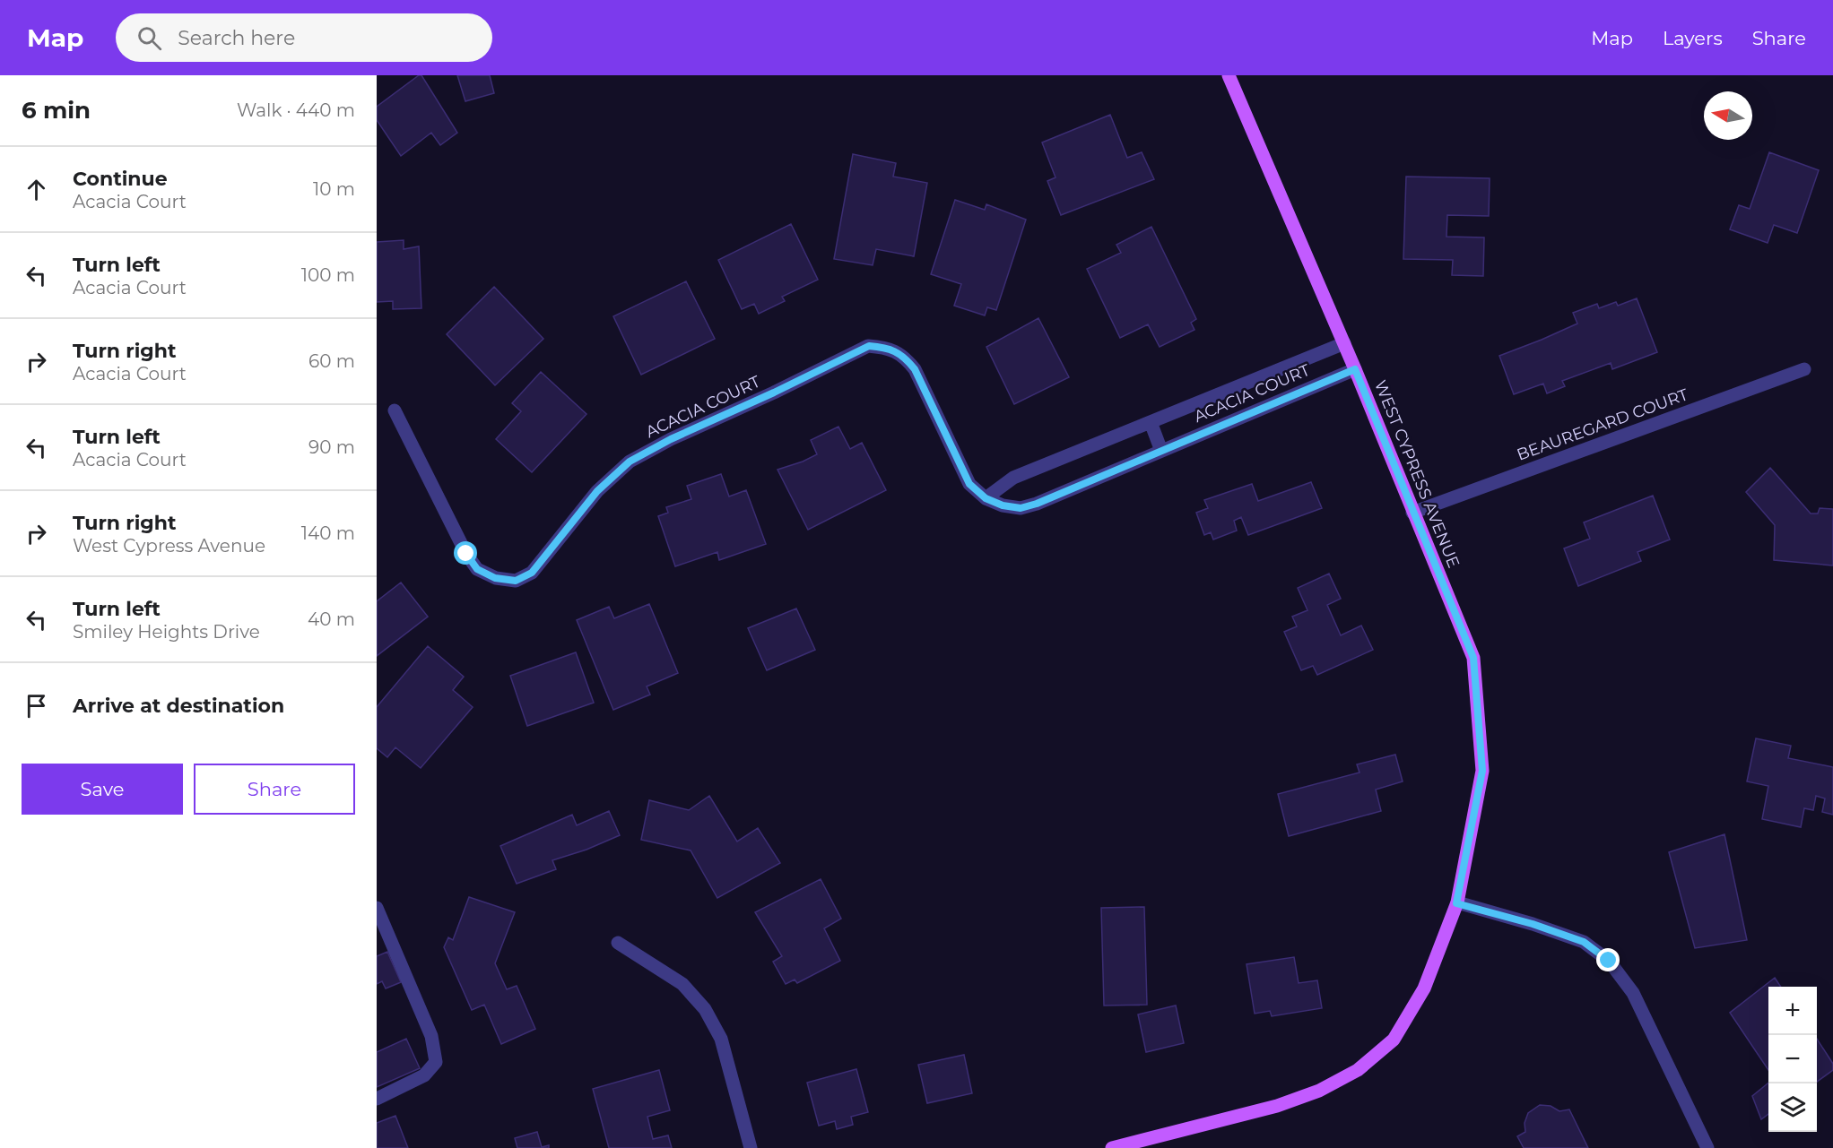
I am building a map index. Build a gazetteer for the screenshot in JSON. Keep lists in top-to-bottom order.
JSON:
{
  "streets": {
    "main road": ["WEST CYPRESS AVENUE"],
    "street": ["ACACIA COURT", "BEAUREGARD COURT"]
  },
  "crossings": [
    ["ACACIA COURT", "WEST CYPRESS AVENUE"],
    ["BEAUREGARD COURT", "WEST CYPRESS AVENUE"]
  ],
  "north": "left",
  "page": {
    "header": "Map",
    "search": "Search here",
    "nav": ["Map", "Layers", "Share"],
    "heading": ["6 min", "Walk · 440 m"],
    "list": [
      ["Continue", "Acacia Court", "10 m"],
      ["Turn left", "Acacia Court", "100 m"],
      ["Turn right", "Acacia Court", "60 m"],
      ["Turn left", "Acacia Court", "90 m"],
      ["Turn right", "West Cypress Avenue", "140 m"],
      ["Turn left", "Smiley Heights Drive", "40 m"],
      "Arrive at destination"
    ],
    "buttons": ["Save", "Share"],
    "map_buttons": ["+", "−"]
  }
}
